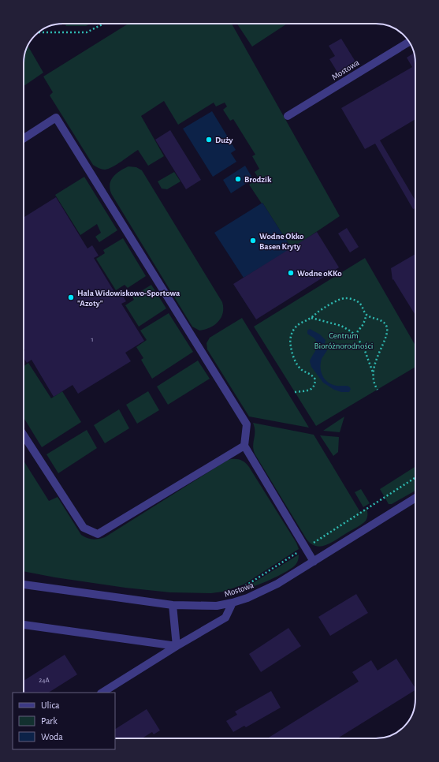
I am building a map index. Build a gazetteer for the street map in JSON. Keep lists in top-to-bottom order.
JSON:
{
  "streets": {
    "street": ["Mostowa"]
  },
  "parks": ["Centrum Bioróżnorodności"],
  "places": [
    "Duży",
    "Brodzik",
    "Wodne Okko Basen Kryty",
    "Wodne oKKo",
    "Hala Widowiskowo-Sportowa \"Azoty\""
  ],
  "house_numbers": ["1", "24A"],
  "legend": ["Ulica", "Park", "Woda"]
}
